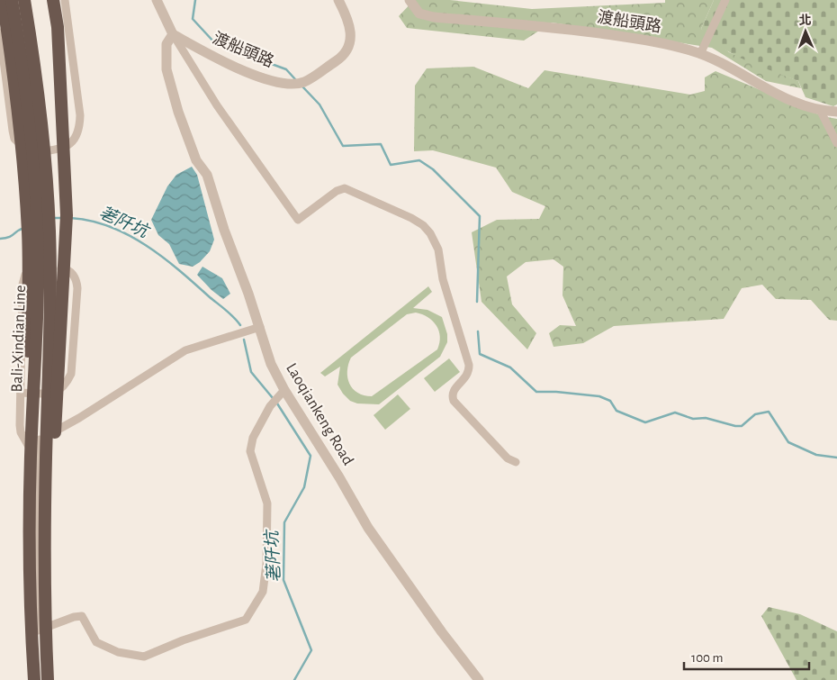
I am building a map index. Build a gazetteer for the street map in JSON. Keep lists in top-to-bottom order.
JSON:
{
  "streets": {
    "highway": ["Bali-Xindian Line"],
    "street": ["渡船頭路", "Laoqiankeng Road"]
  },
  "crossings": [
    ["渡船頭路", "Laoqiankeng Road"]
  ],
  "water": ["荖阡坑"],
  "scale_bar": "100 m",
  "north": "top"
}
